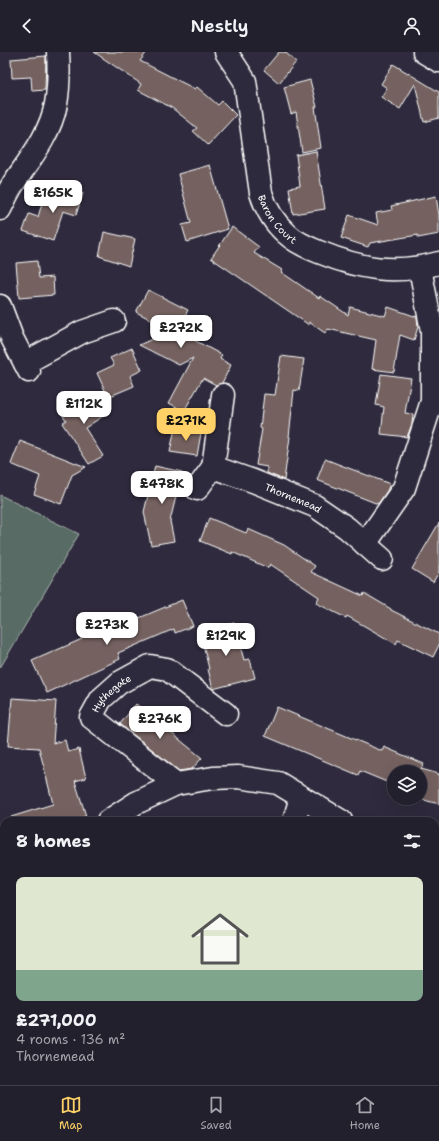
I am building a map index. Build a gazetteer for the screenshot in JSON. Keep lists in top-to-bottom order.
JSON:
{
  "streets": {
    "street": ["Baron Court", "Thornemead", "Hythegate"]
  },
  "page": {
    "header": "Nestly",
    "price": [
      "£165K",
      "£272K",
      "£112K",
      "£271K",
      "£478K",
      "£273K",
      "£129K",
      "£276K"
    ],
    "heading": "8 homes",
    "list": [
      {
        "name": "£271,000",
        "note": "4 rooms · 136 m² · Thornemead"
      }
    ],
    "tabs": ["Map", "Saved", "Home"]
  }
}
